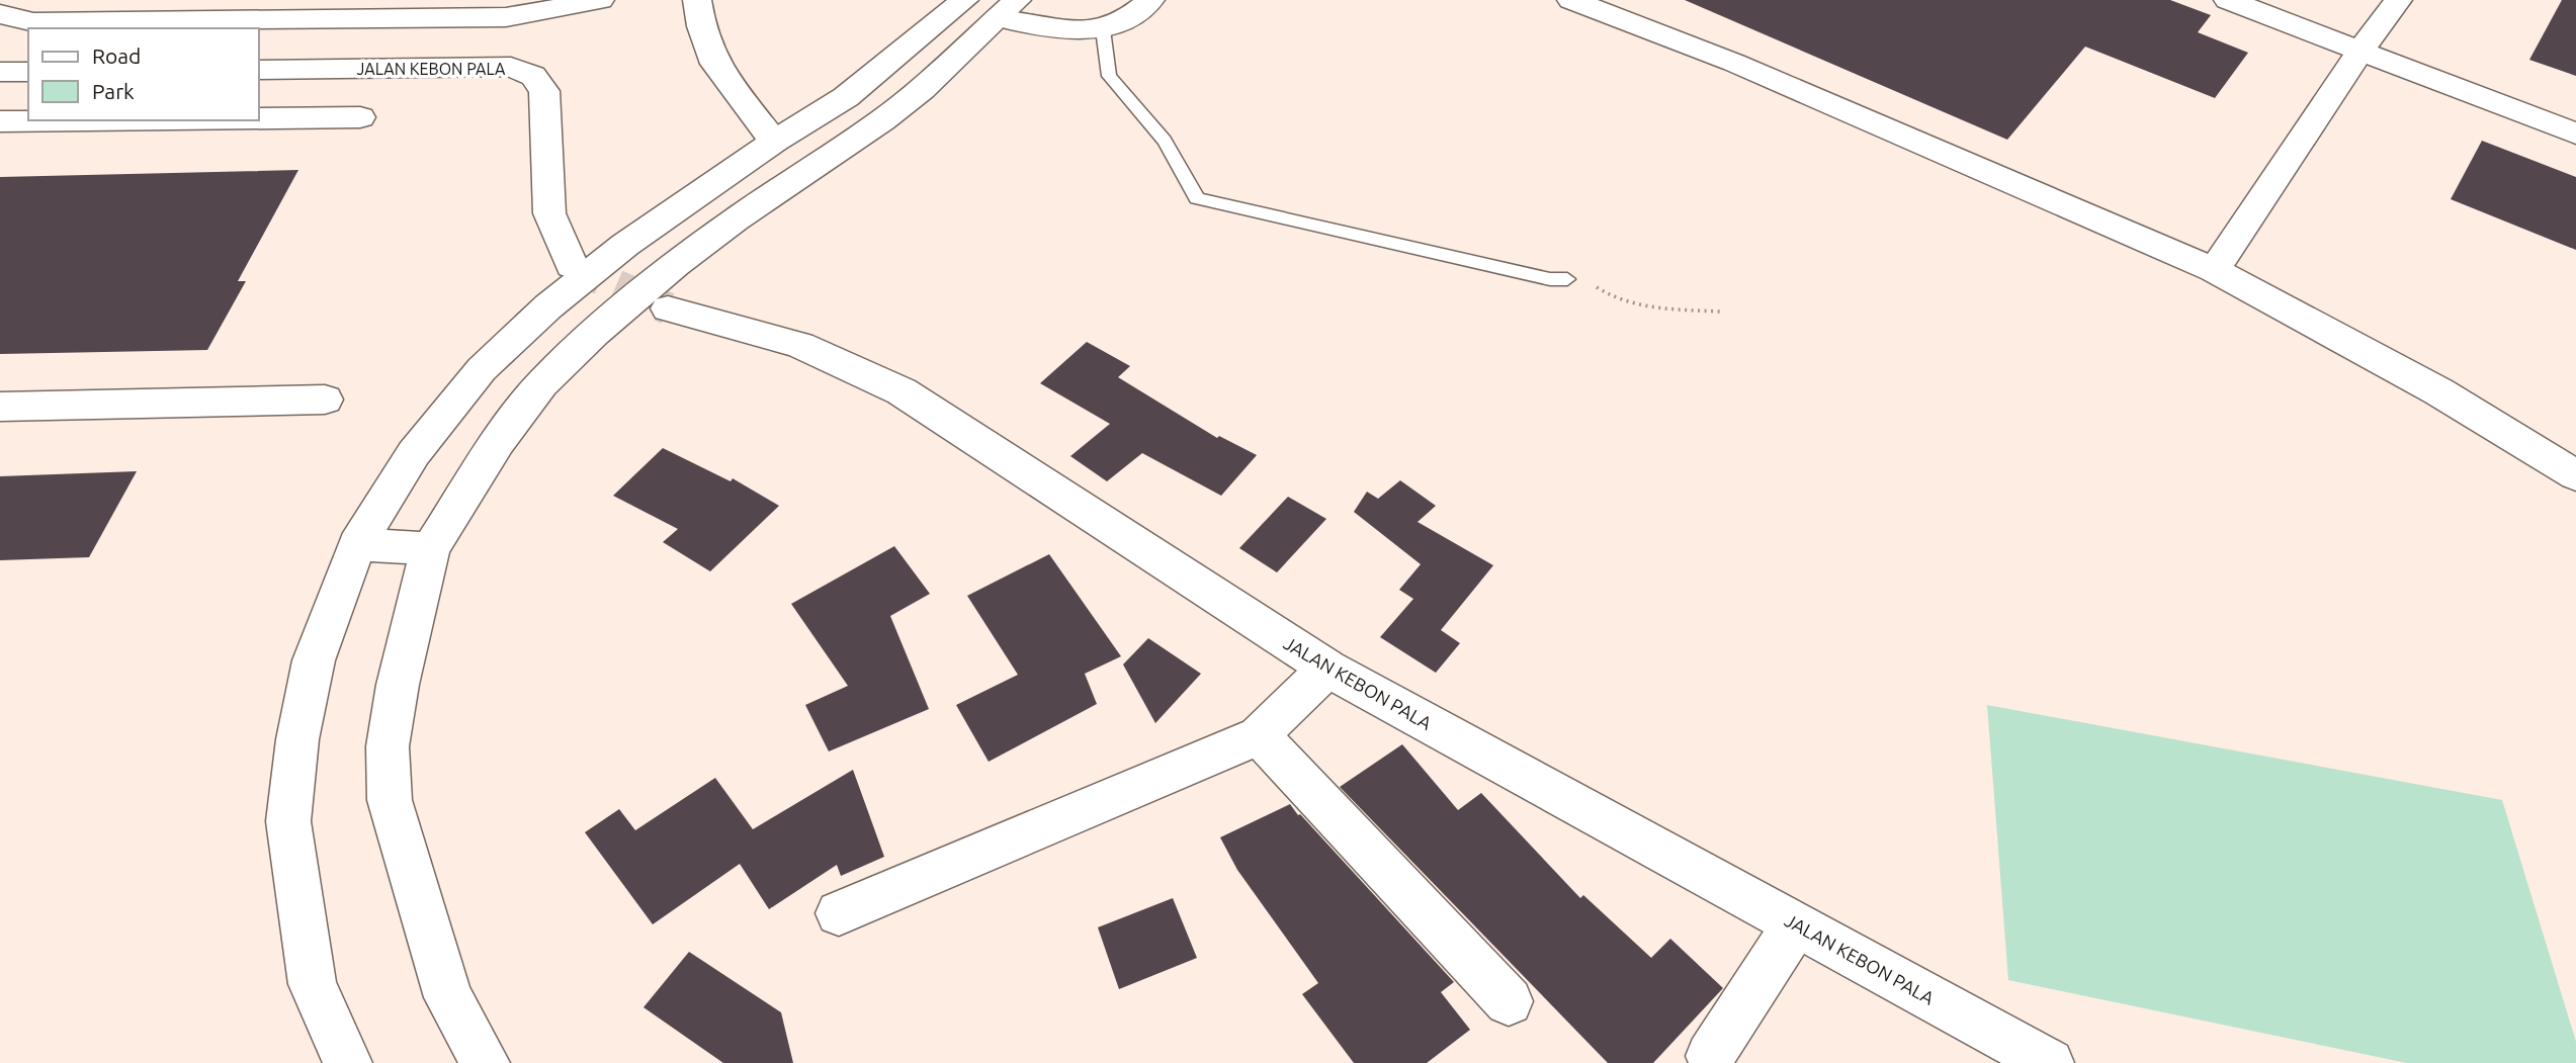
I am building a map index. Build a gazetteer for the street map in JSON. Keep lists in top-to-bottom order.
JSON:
{
  "streets": {
    "street": ["JALAN KEBON PALA"]
  },
  "legend": ["Road", "Park"]
}
